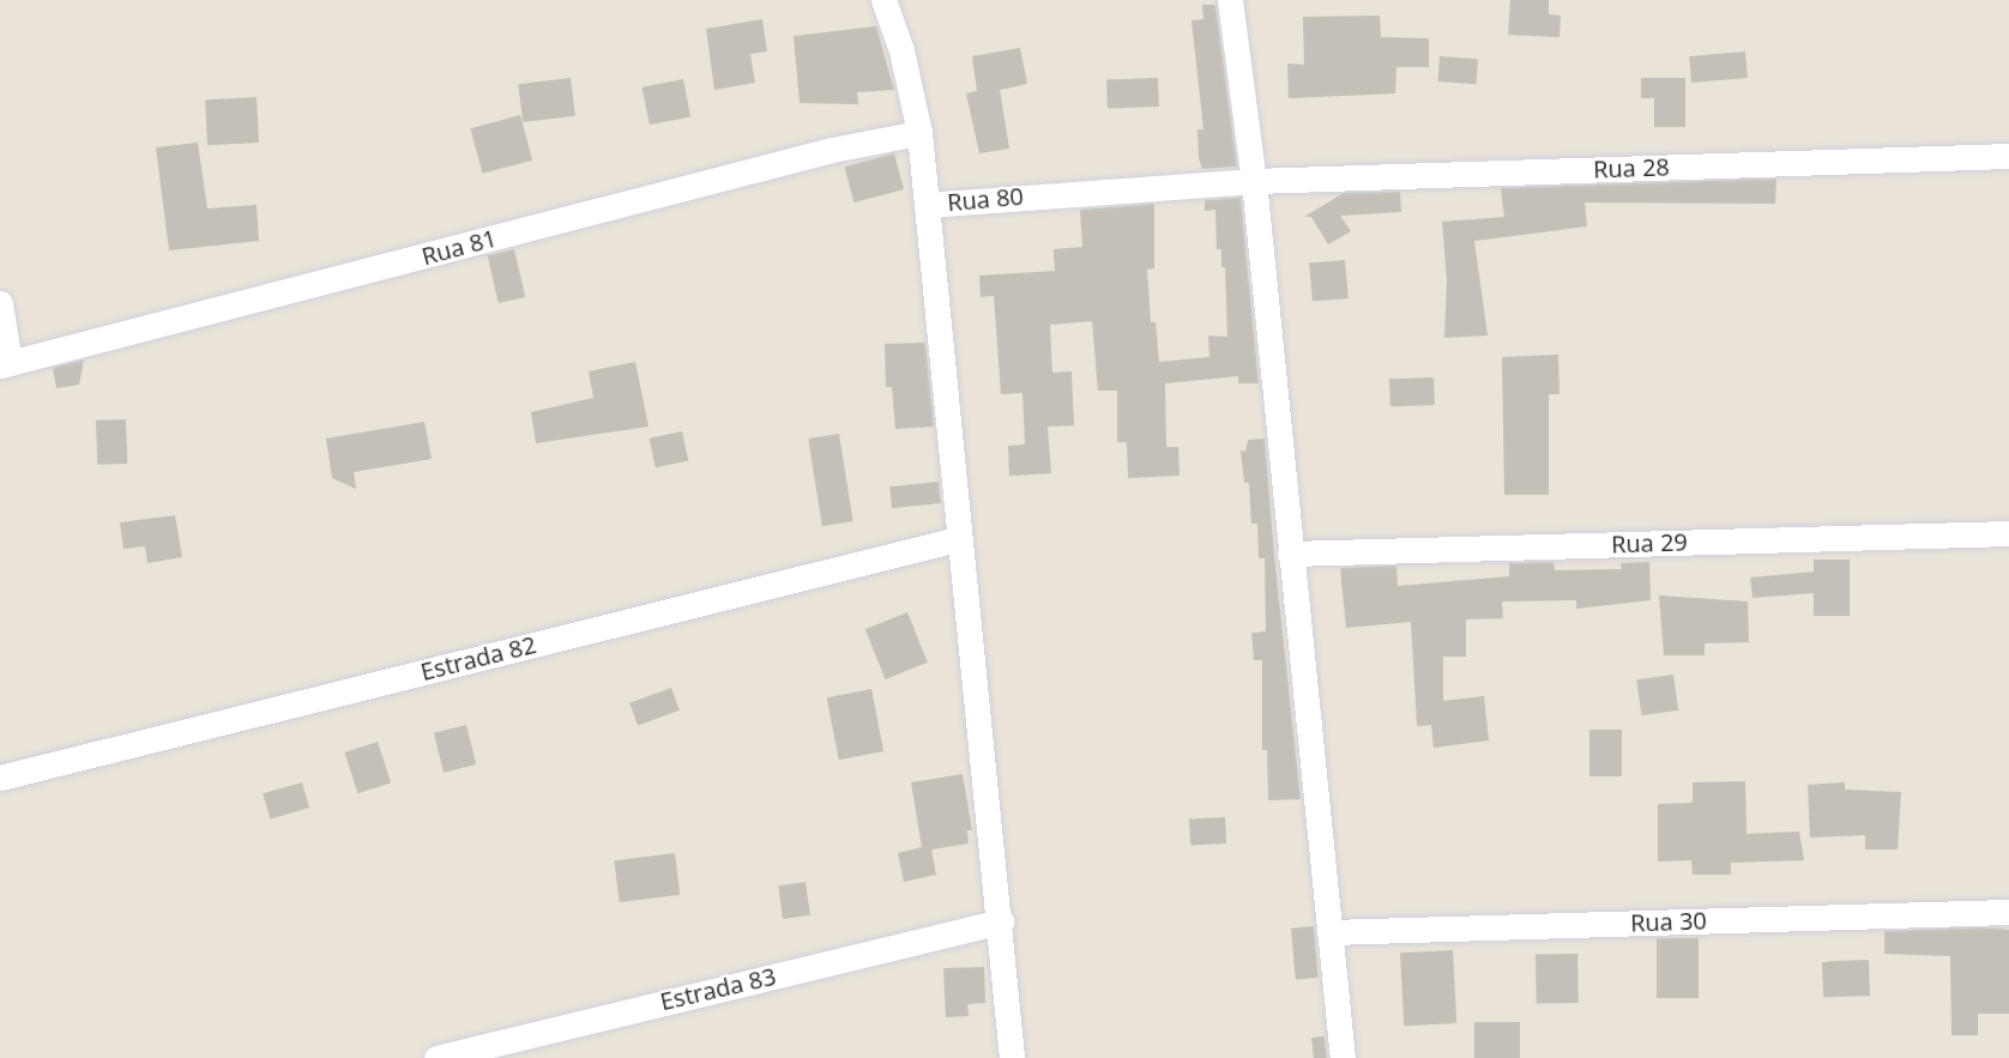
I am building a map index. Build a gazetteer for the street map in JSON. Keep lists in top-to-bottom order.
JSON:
{
  "streets": {
    "street": [
      "Rua 28",
      "Rua 80",
      "Rua 81",
      "Rua 29",
      "Estrada 82",
      "Rua 30",
      "Estrada 83"
    ]
  },
  "crossings": [
    ["Rua 28", "Rua 80"],
    ["Rua 80", "Rua 81"]
  ]
}
